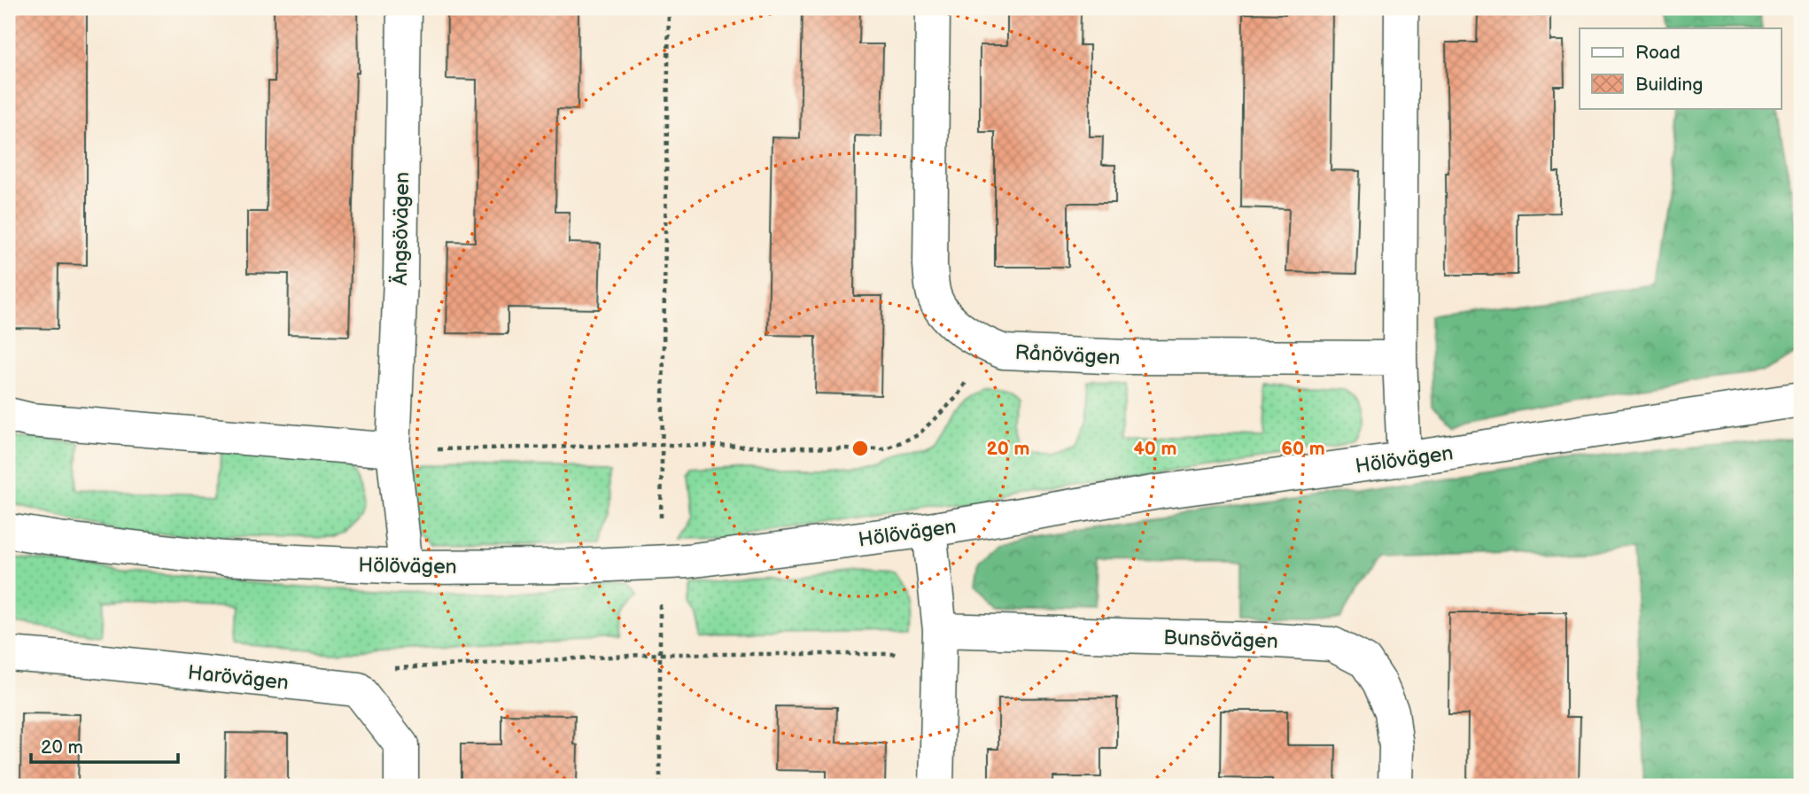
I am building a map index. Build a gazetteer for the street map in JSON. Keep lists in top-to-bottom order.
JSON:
{
  "streets": {
    "street": [
      "Ängsövägen",
      "Rånövägen",
      "Hölövägen",
      "Bunsövägen",
      "Harövägen"
    ]
  },
  "crossings": [
    ["Ängsövägen", "Hölövägen"]
  ],
  "legend": ["Road", "Building"],
  "scale_bar": "20 m",
  "rings": ["20 m", "40 m", "60 m"]
}
